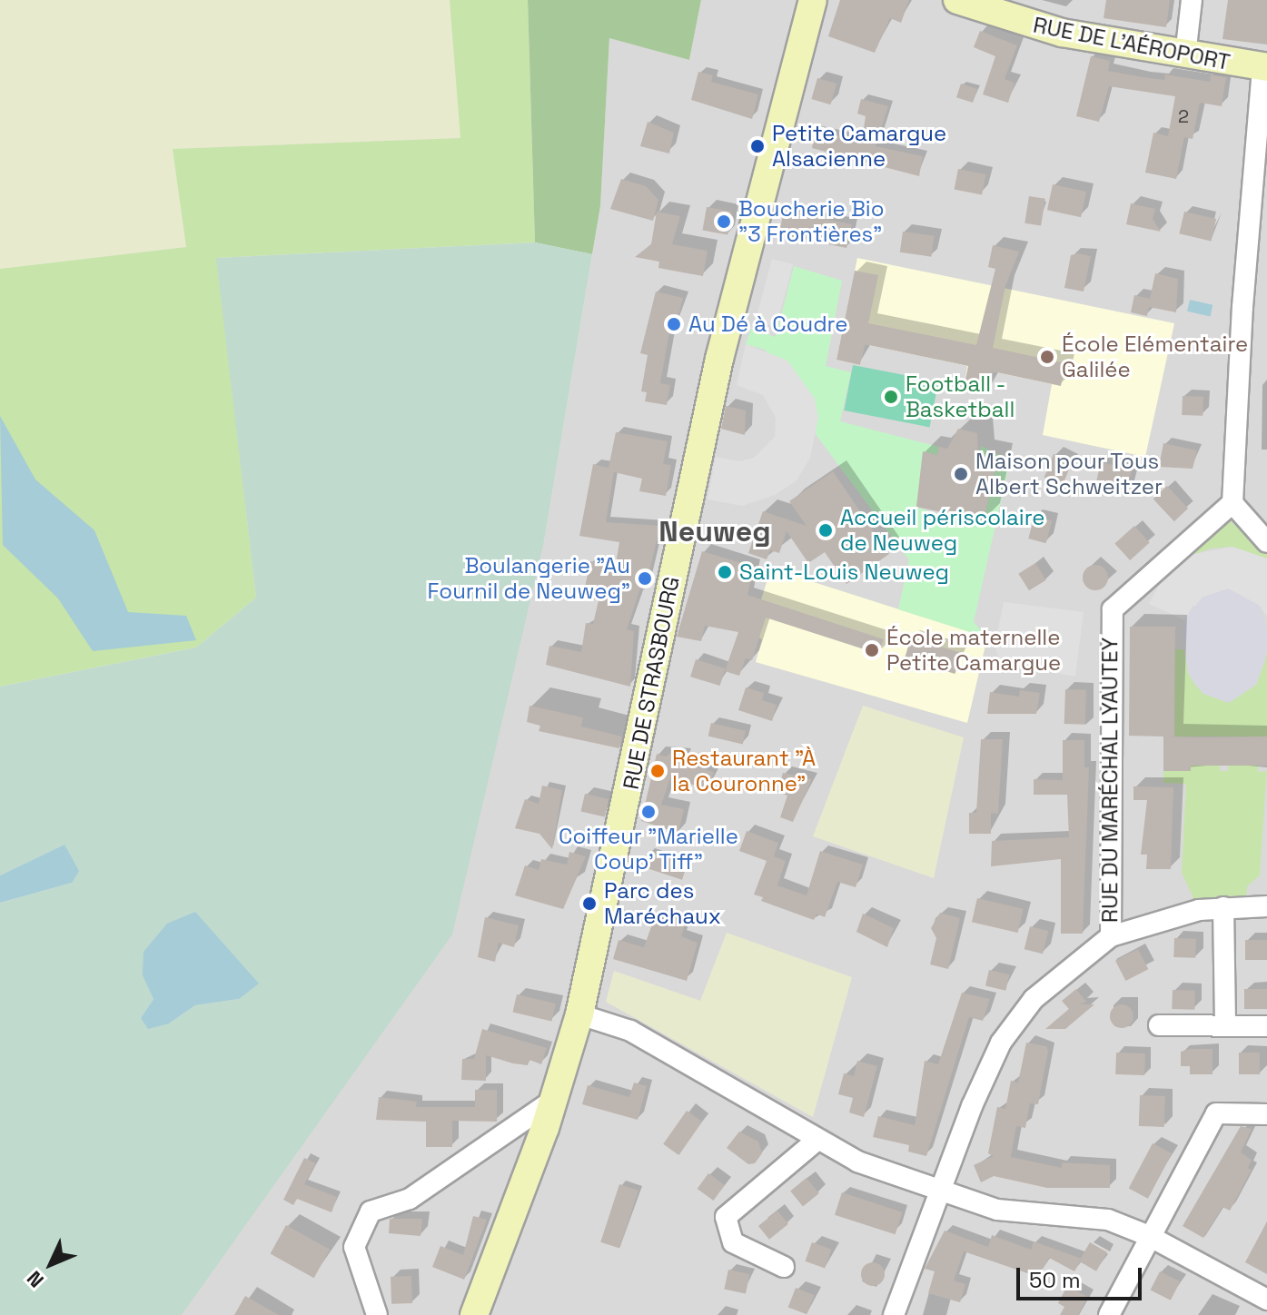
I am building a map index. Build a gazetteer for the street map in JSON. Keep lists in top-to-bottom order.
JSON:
{
  "streets": {
    "main road": ["RUE DE L'AÉROPORT", "RUE DE STRASBOURG"],
    "street": ["RUE DU MARÉCHAL LYAUTEY"]
  },
  "districts": ["Neuweg"],
  "places": [
    "Petite Camargue Alsacienne",
    "Boucherie Bio \"3 Frontières\"",
    "Au Dé à Coudre",
    "École Elémentaire Galilée",
    "Football - Basketball",
    "Maison pour Tous Albert Schweitzer",
    "Accueil périscolaire de Neuweg",
    "Saint-Louis Neuweg",
    "Boulangerie \"Au Fournil de Neuweg\"",
    "École maternelle Petite Camargue",
    "Restaurant \"À la Couronne\"",
    "Coiffeur \"Marielle Coup' Tiff\"",
    "Parc des Maréchaux"
  ],
  "house_numbers": ["2"],
  "scale_bar": "50 m",
  "north": "bottom left"
}
